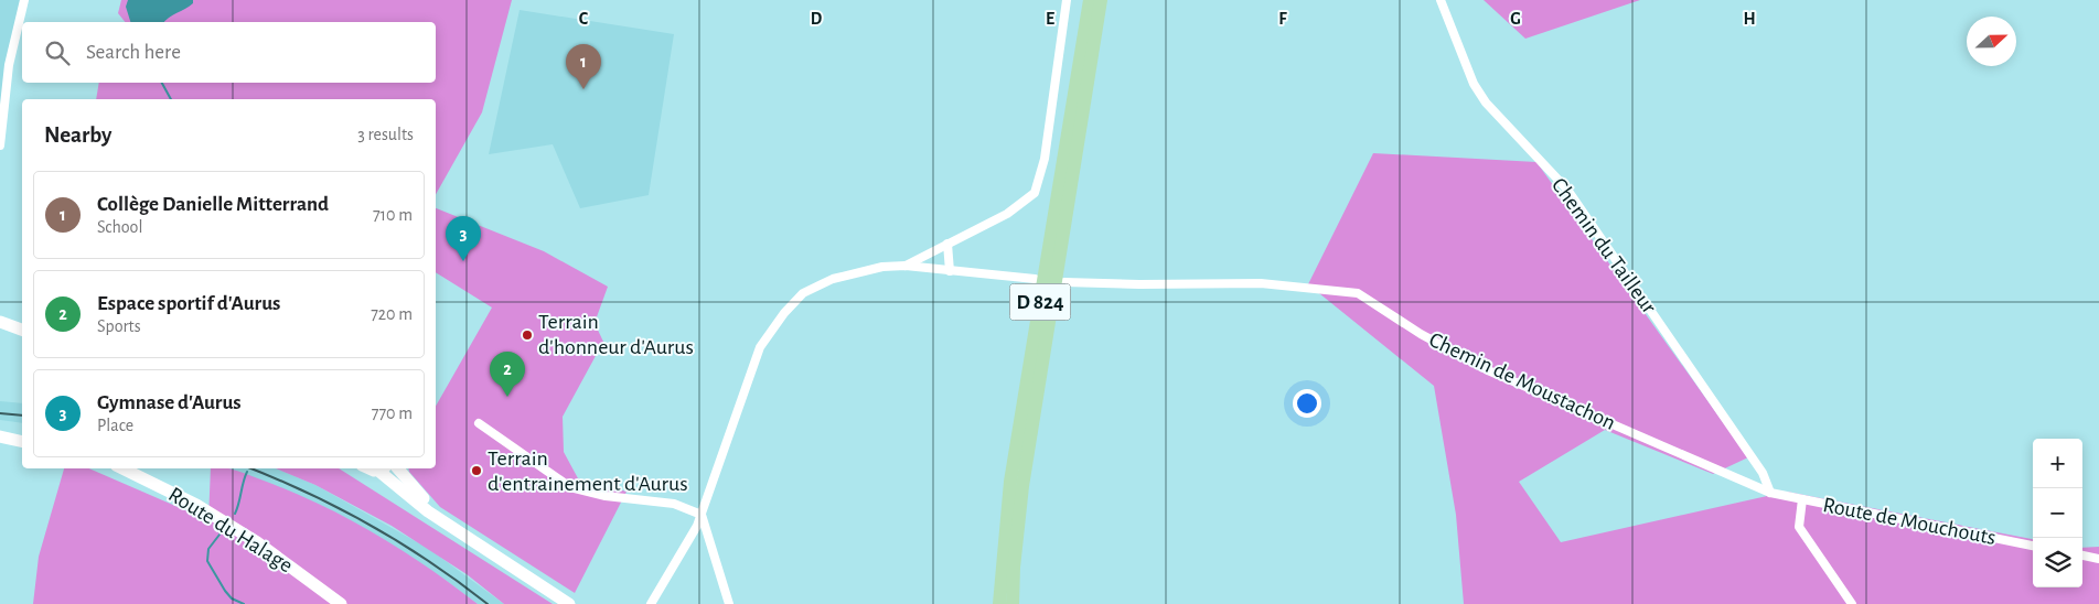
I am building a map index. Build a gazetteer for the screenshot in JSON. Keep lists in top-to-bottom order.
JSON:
{
  "streets": {
    "highway": ["D 824"],
    "main road": ["Route du Halage"],
    "street": ["Chemin du Tailleur", "Chemin de Moustachon", "Route de Mouchouts"]
  },
  "crossings": [
    ["Chemin du Tailleur", "Chemin de Moustachon"],
    ["Chemin de Moustachon", "Route de Mouchouts"]
  ],
  "places": ["Terrain d'honneur d'Aurus", "Terrain d'entrainement d'Aurus"],
  "north": "right",
  "page": {
    "search": "Search here",
    "pins": ["1", "3", "2"],
    "heading": ["Nearby", "3 results"],
    "list": [
      {
        "mark": "1",
        "name": "Collège Danielle Mitterrand",
        "note": "School",
        "value": "710 m"
      },
      {
        "mark": "2",
        "name": "Espace sportif d'Aurus",
        "note": "Sports",
        "value": "720 m"
      },
      {
        "mark": "3",
        "name": "Gymnase d'Aurus",
        "note": "Place",
        "value": "770 m"
      }
    ],
    "map_buttons": ["+", "−"]
  },
  "grid": {
    "columns": [
      "C",
      "D",
      "E",
      "F",
      "G",
      "H"
    ]
  }
}
